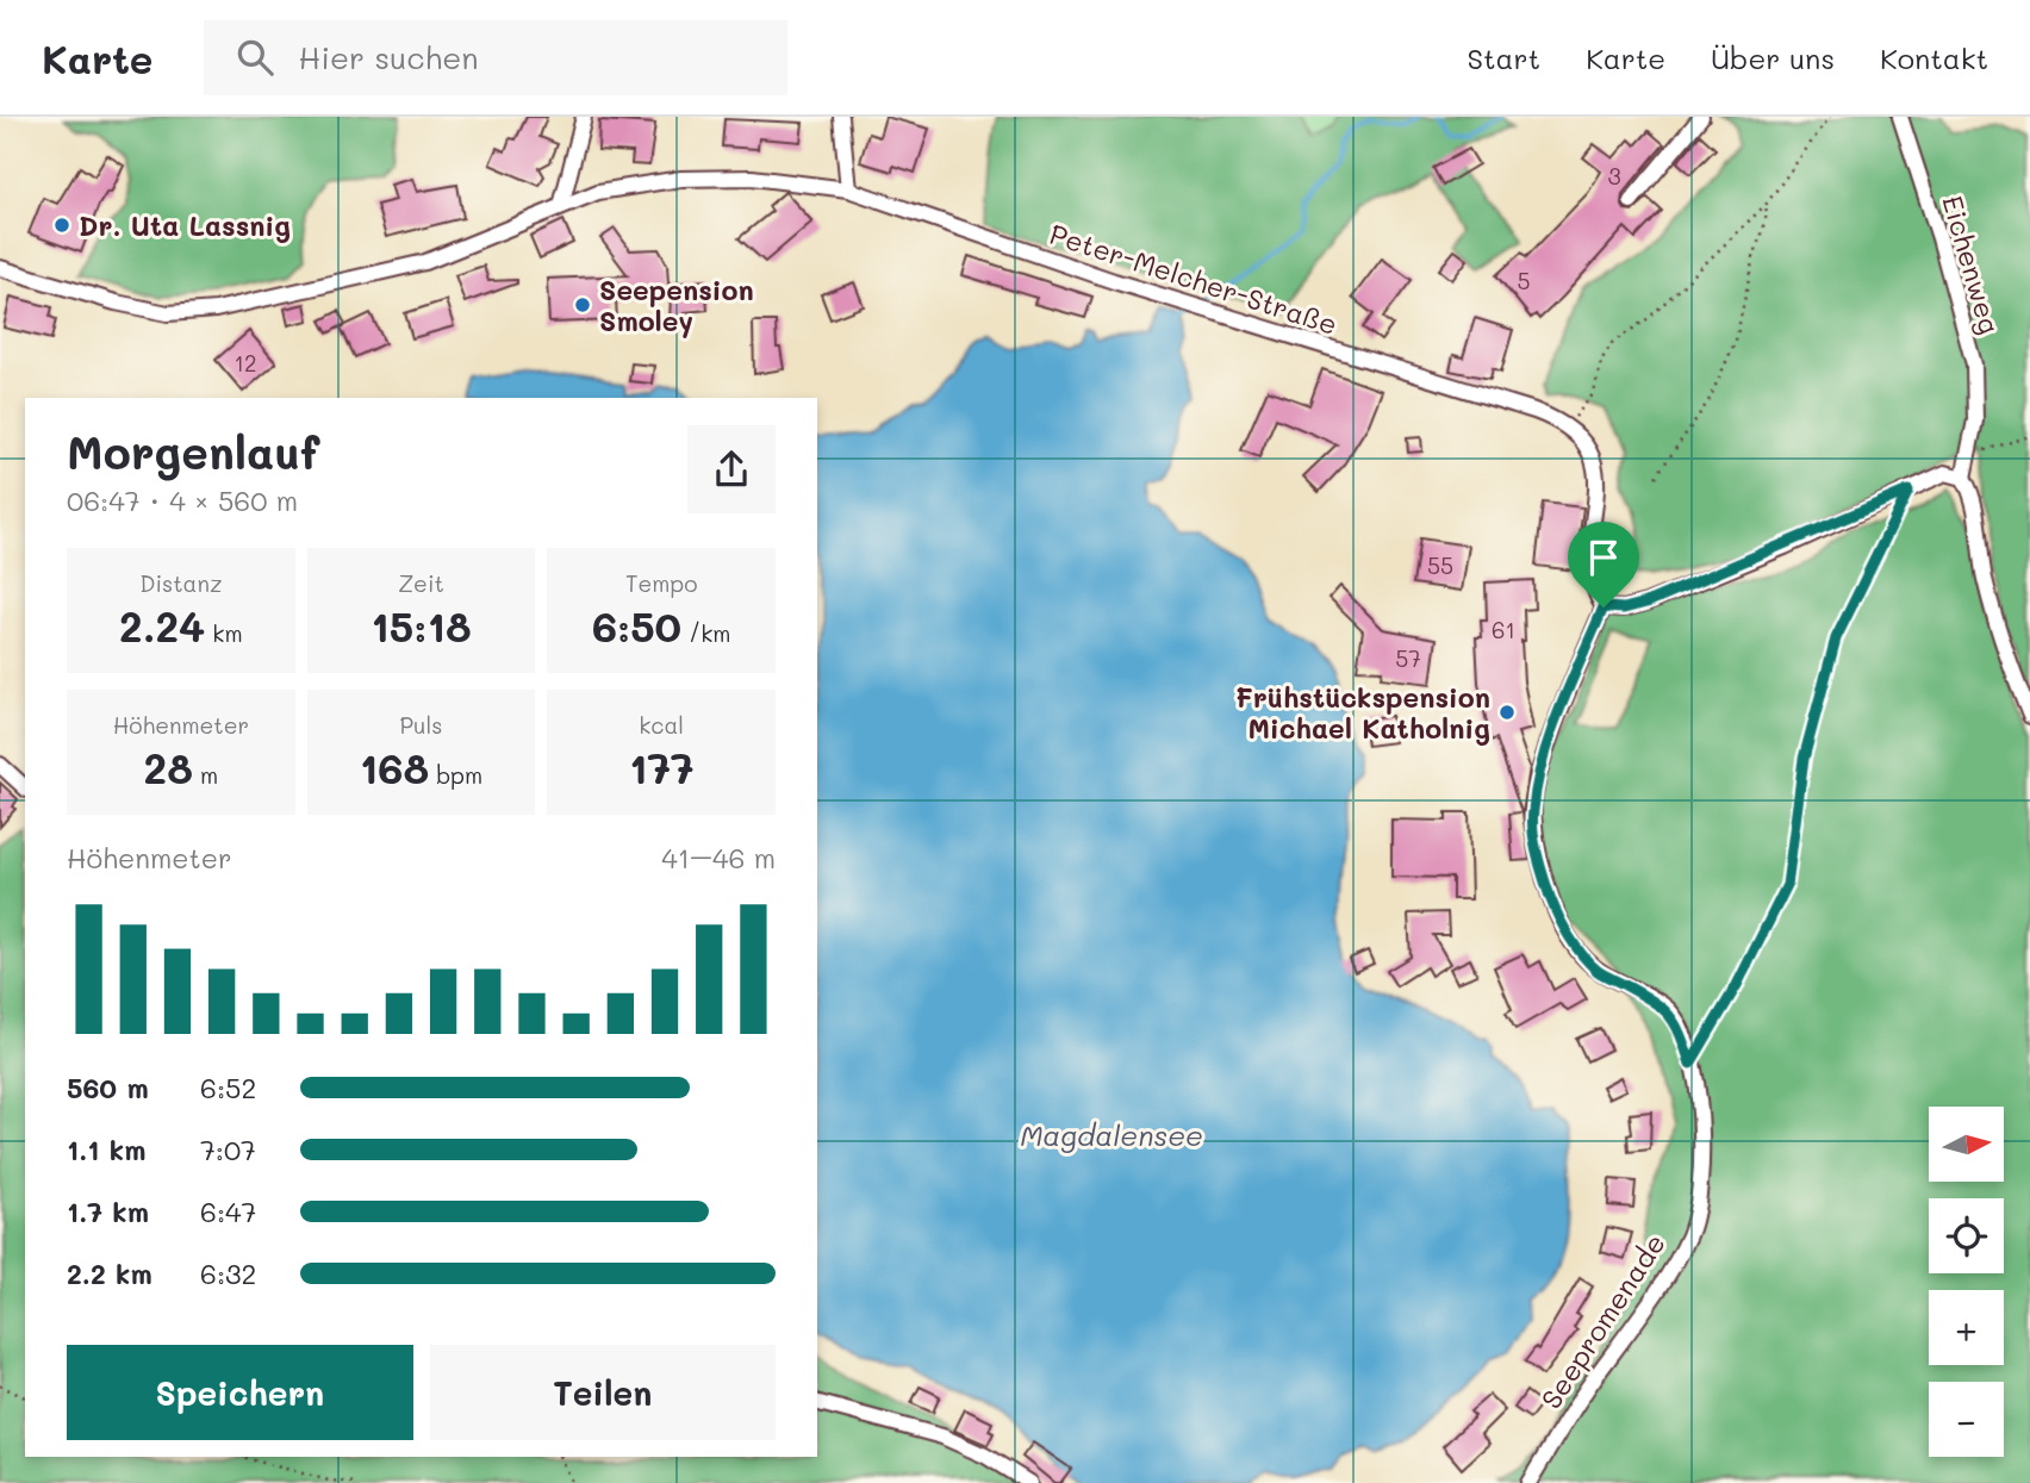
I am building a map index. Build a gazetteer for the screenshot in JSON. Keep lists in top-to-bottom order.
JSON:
{
  "streets": {
    "street": ["Eichenweg", "Peter-Melcher-Straße", "Seepromenade"]
  },
  "water": ["Magdalensee"],
  "places": ["Dr. Uta Lassnig", "Seepension Smoley", "Frühstückspension Michael Katholnig"],
  "house_numbers": [
    "3",
    "5",
    "12",
    "55",
    "61",
    "57"
  ],
  "north": "right",
  "page": {
    "header": "Karte",
    "search": "Hier suchen",
    "nav": [
      "Start",
      "Karte",
      "Über uns",
      "Kontakt"
    ],
    "heading": ["Morgenlauf", "06:47 · 4 × 560 m"],
    "stats": [
      ["Distanz", "2.24 km"],
      ["Zeit", "15:18"],
      ["Tempo", "6:50 /km"],
      ["Höhenmeter", "28 m"],
      ["Puls", "168 bpm"],
      ["kcal", "177"]
    ],
    "chart": ["Höhenmeter", "41–46 m"],
    "list": [
      {
        "name": "560 m",
        "note": "6:52"
      },
      {
        "name": "1.1 km",
        "note": "7:07"
      },
      {
        "name": "1.7 km",
        "note": "6:47"
      },
      {
        "name": "2.2 km",
        "note": "6:32"
      }
    ],
    "map_buttons": ["+", "−"],
    "buttons": ["Speichern", "Teilen"]
  }
}
